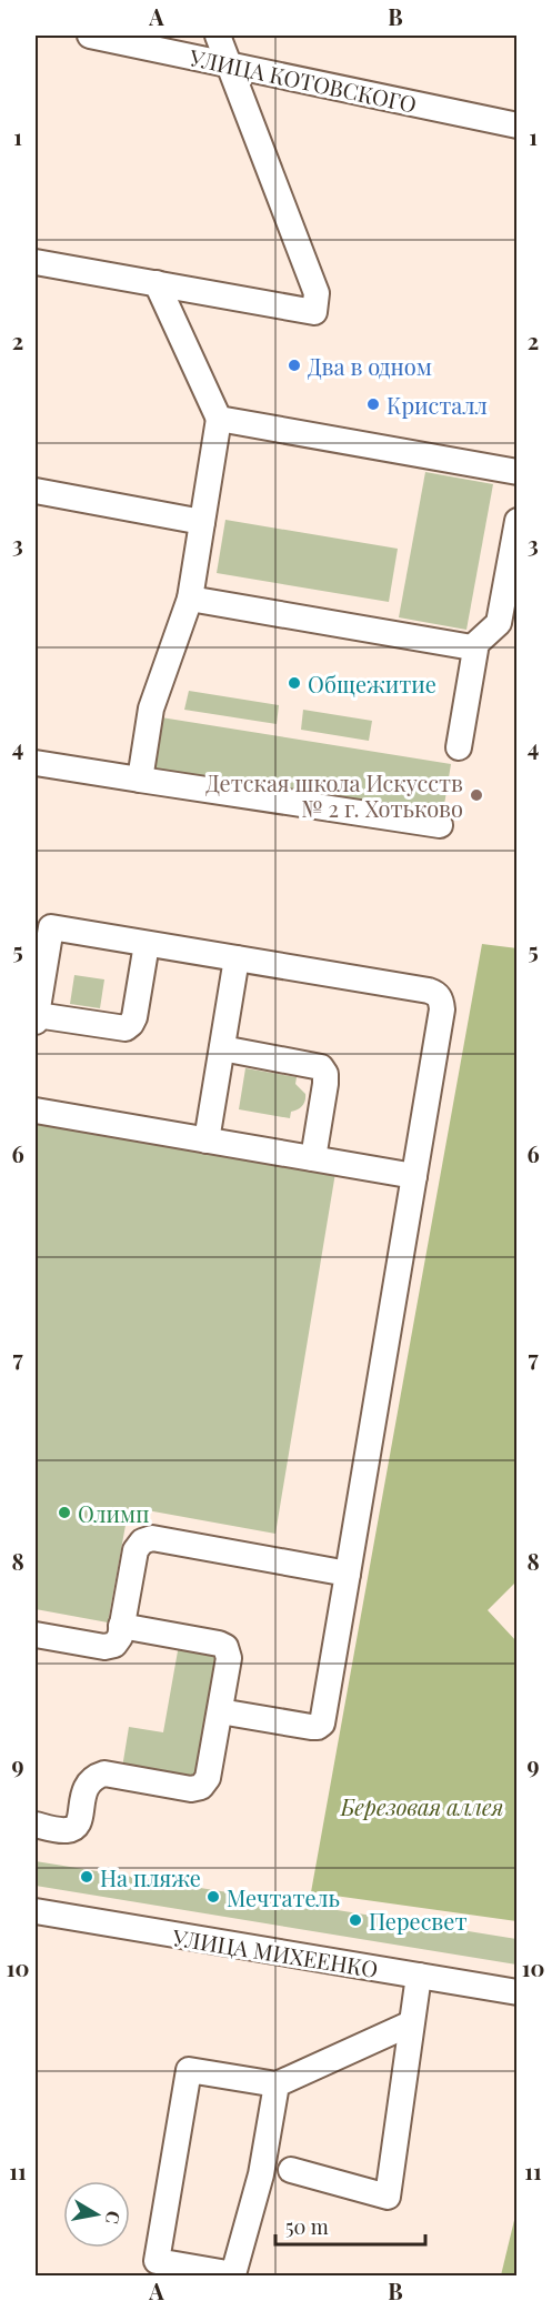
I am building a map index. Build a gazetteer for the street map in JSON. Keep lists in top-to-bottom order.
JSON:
{
  "streets": {
    "street": ["УЛИЦА КОТОВСКОГО", "УЛИЦА МИХЕЕНКО"]
  },
  "parks": ["Березовая аллея"],
  "places": [
    "Два в одном",
    "Кристалл",
    "Общежитие",
    "Детская школа Искусств № 2 г. Хотьково",
    "Олимп",
    "На пляже",
    "Мечтатель",
    "Пересвет"
  ],
  "scale_bar": "50 m",
  "north": "right",
  "grid": {
    "columns": ["A", "B"],
    "rows": [
      "1",
      "2",
      "3",
      "4",
      "5",
      "6",
      "7",
      "8",
      "9",
      "10",
      "11"
    ]
  }
}
